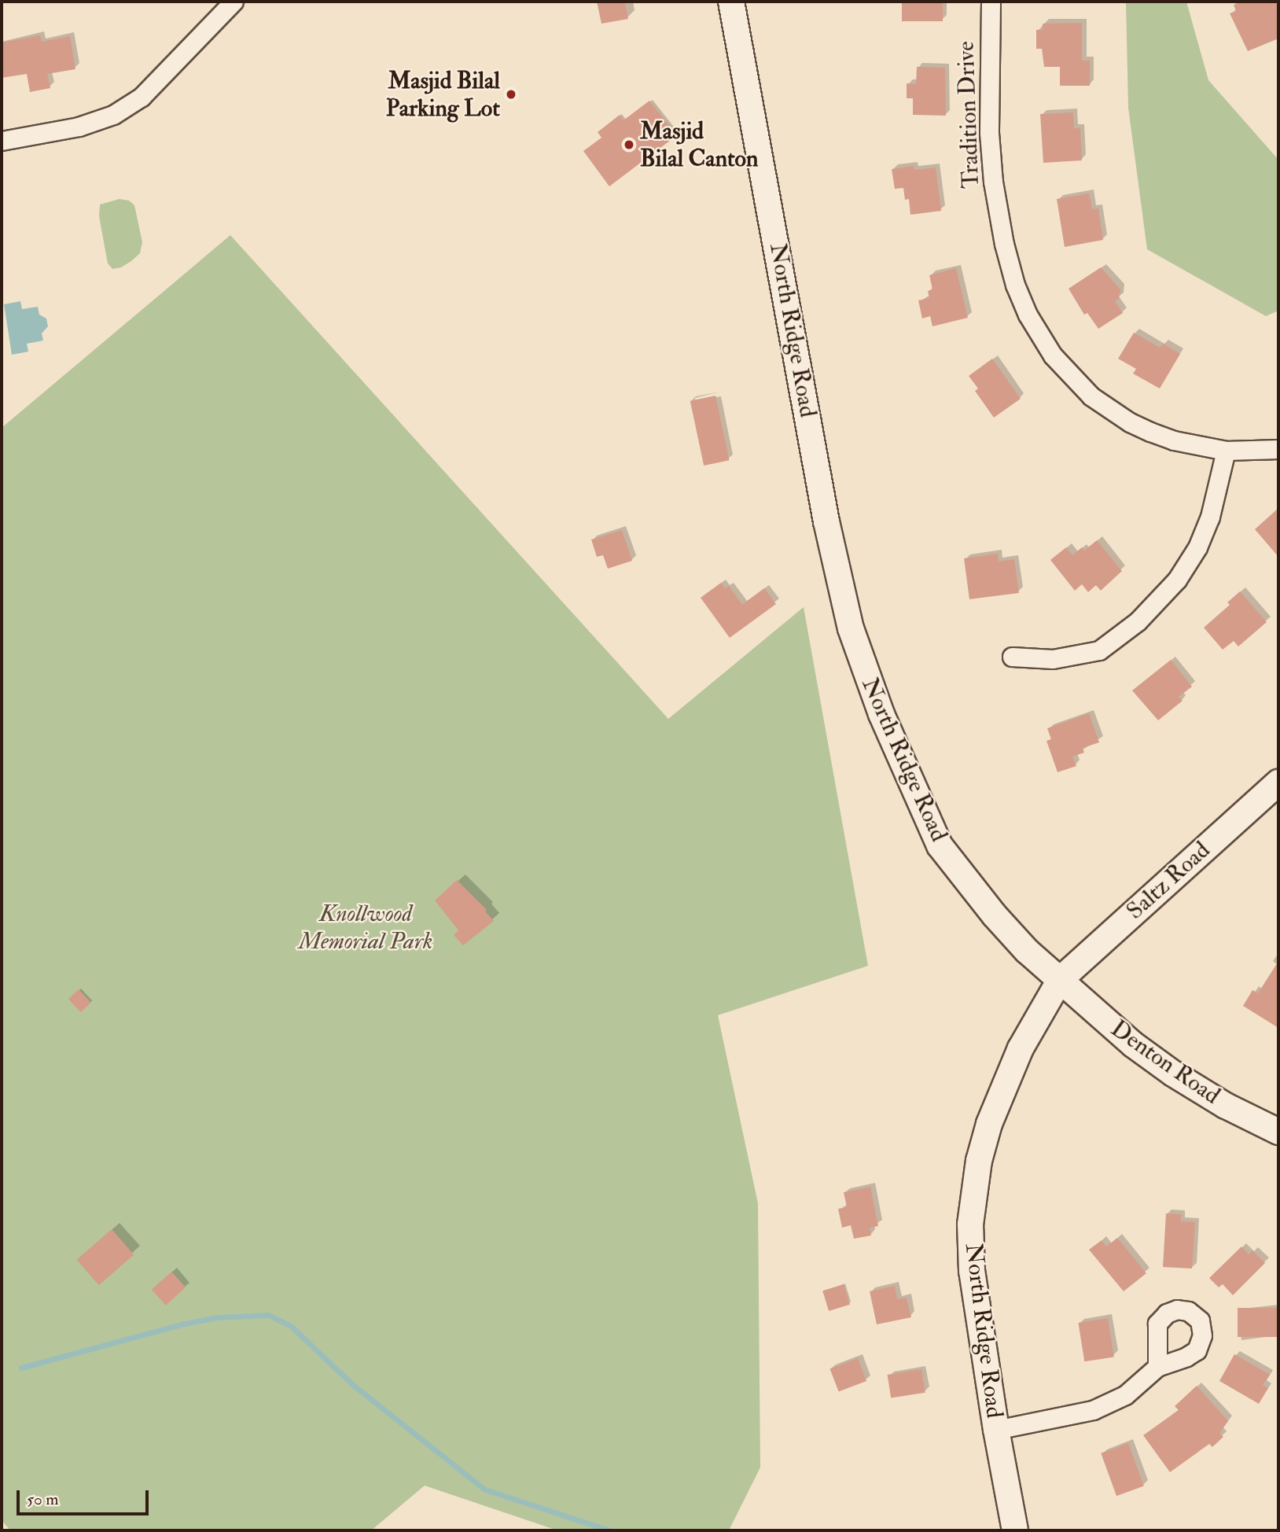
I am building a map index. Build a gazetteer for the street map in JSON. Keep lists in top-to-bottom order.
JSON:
{
  "streets": {
    "street": [
      "Tradition Drive",
      "North Ridge Road",
      "Saltz Road",
      "Denton Road"
    ]
  },
  "crossings": [
    ["North Ridge Road", "Saltz Road"],
    ["North Ridge Road", "Denton Road"],
    ["Saltz Road", "Denton Road"]
  ],
  "parks": ["Knollwood Memorial Park"],
  "places": ["Masjid Bilal Parking Lot", "Masjid Bilal Canton"],
  "scale_bar": "50 m"
}
